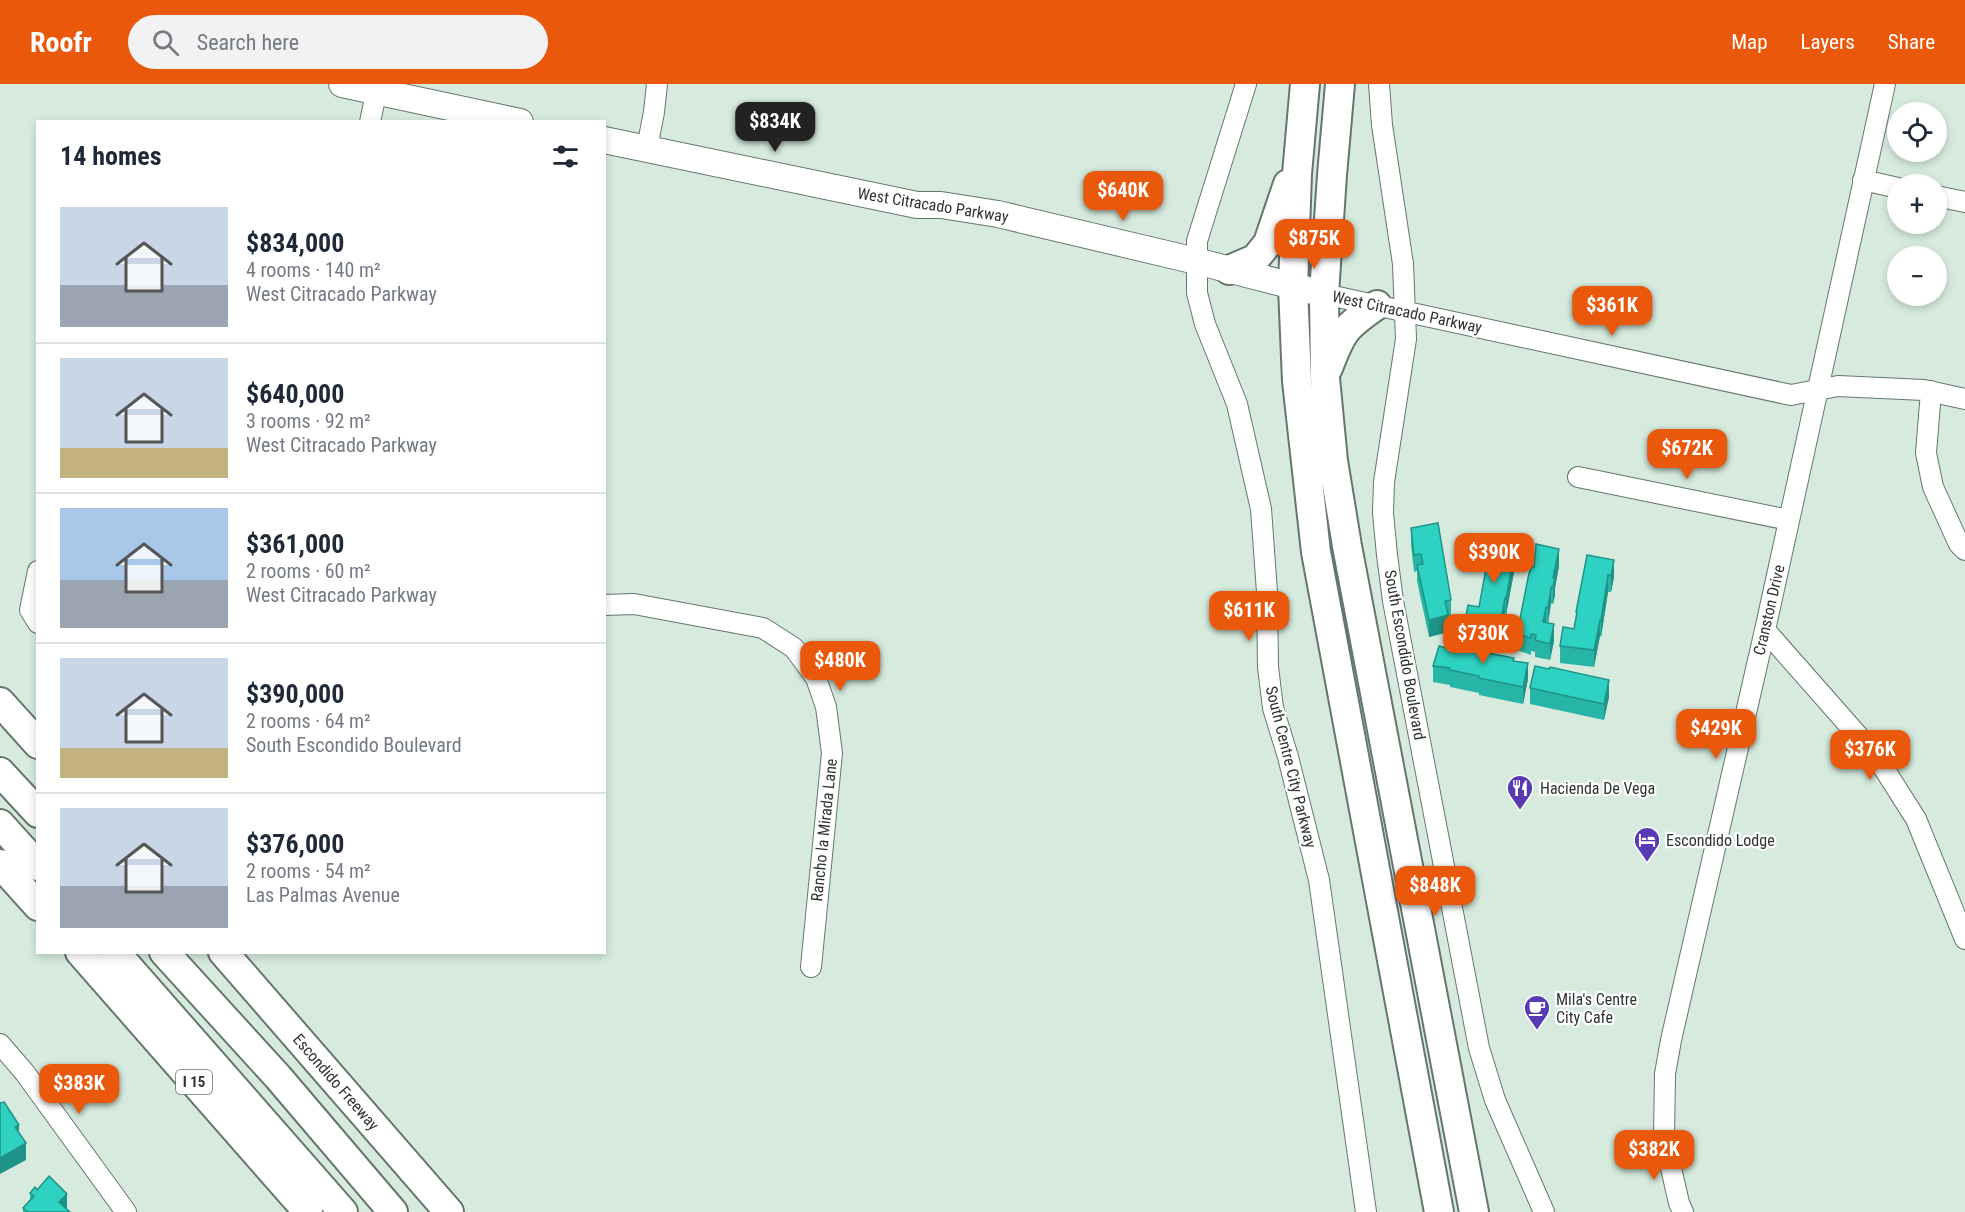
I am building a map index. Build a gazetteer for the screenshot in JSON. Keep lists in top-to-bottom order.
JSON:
{
  "streets": {
    "highway": ["I 15", "Escondido Freeway"],
    "main road": ["West Citracado Parkway"],
    "street": [
      "Cranston Drive",
      "South Escondido Boulevard",
      "South Centre City Parkway",
      "Rancho la Mirada Lane"
    ]
  },
  "crossings": [
    ["West Citracado Parkway", "Cranston Drive"],
    ["West Citracado Parkway", "South Escondido Boulevard"],
    ["West Citracado Parkway", "South Centre City Parkway"]
  ],
  "places": {
    "restaurant": ["Hacienda De Vega"],
    "hotel": ["Escondido Lodge"],
    "cafe": ["Mila's Centre City Cafe"]
  },
  "page": {
    "header": "Roofr",
    "search": "Search here",
    "nav": ["Map", "Layers", "Share"],
    "map_buttons": ["+", "−"],
    "price": [
      "$834K",
      "$640K",
      "$875K",
      "$361K",
      "$672K",
      "$390K",
      "$611K",
      "$730K",
      "$480K",
      "$429K",
      "$376K",
      "$848K",
      "$383K",
      "$382K"
    ],
    "heading": "14 homes",
    "list": [
      {
        "name": "$834,000",
        "note": "4 rooms · 140 m² · West Citracado Parkway"
      },
      {
        "name": "$640,000",
        "note": "3 rooms · 92 m² · West Citracado Parkway"
      },
      {
        "name": "$361,000",
        "note": "2 rooms · 60 m² · West Citracado Parkway"
      },
      {
        "name": "$390,000",
        "note": "2 rooms · 64 m² · South Escondido Boulevard"
      },
      {
        "name": "$376,000",
        "note": "2 rooms · 54 m² · Las Palmas Avenue"
      }
    ]
  }
}
